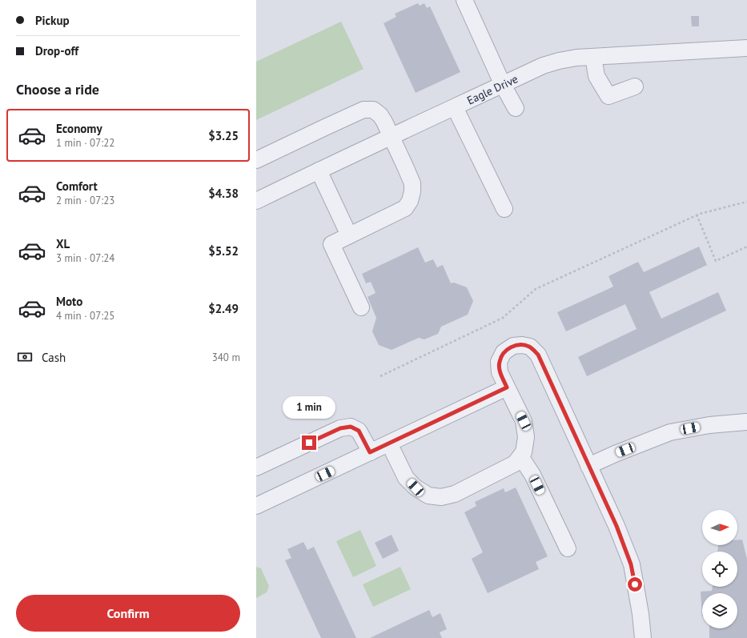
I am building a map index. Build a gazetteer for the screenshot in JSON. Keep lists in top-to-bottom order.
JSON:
{
  "streets": {
    "street": ["Eagle Drive"]
  },
  "north": "right",
  "page": {
    "banner": ["Pickup", "Drop-off"],
    "heading": "Choose a ride",
    "list": [
      {
        "name": "Economy",
        "note": "1 min · 07:22",
        "value": "$3.25"
      },
      {
        "name": "Comfort",
        "note": "2 min · 07:23",
        "value": "$4.38"
      },
      {
        "name": "XL",
        "note": "3 min · 07:24",
        "value": "$5.52"
      },
      {
        "name": "Moto",
        "note": "4 min · 07:25",
        "value": "$2.49"
      }
    ],
    "pay": ["Cash", "340 m"],
    "bubble": "1 min",
    "buttons": "Confirm"
  }
}
